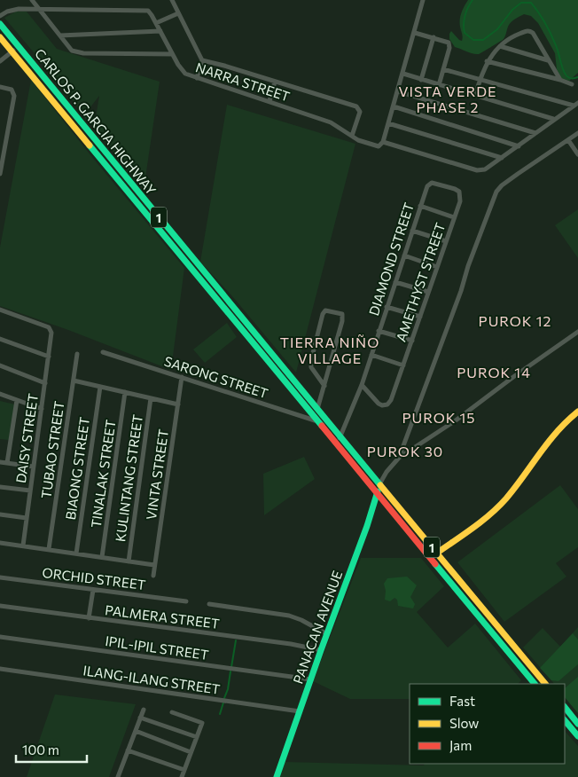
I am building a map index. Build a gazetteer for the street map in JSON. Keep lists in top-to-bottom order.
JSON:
{
  "streets": {
    "main road": ["CARLOS P. GARCIA HIGHWAY", "1", "PANACAN AVENUE"],
    "street": [
      "NARRA STREET",
      "DIAMOND STREET",
      "AMETHYST STREET",
      "SARONG STREET",
      "DAISY STREET",
      "TUBAO STREET",
      "BIAONG STREET",
      "TINALAK STREET",
      "VINTA STREET",
      "KULINTANG STREET",
      "ORCHID STREET",
      "PALMERA STREET",
      "IPIL-IPIL STREET",
      "ILANG-ILANG STREET"
    ]
  },
  "crossings": [
    ["CARLOS P. GARCIA HIGHWAY", "DIAMOND STREET"],
    ["CARLOS P. GARCIA HIGHWAY", "SARONG STREET"],
    ["CARLOS P. GARCIA HIGHWAY", "PANACAN AVENUE"],
    ["DIAMOND STREET", "AMETHYST STREET"],
    ["SARONG STREET", "VINTA STREET"],
    ["PALMERA STREET", "PANACAN AVENUE"],
    ["PANACAN AVENUE", "IPIL-IPIL STREET"],
    ["PANACAN AVENUE", "ILANG-ILANG STREET"]
  ],
  "districts": [
    "VISTA VERDE PHASE 2",
    "PUROK 12",
    "TIERRA NIÑO VILLAGE",
    "PUROK 14",
    "PUROK 15",
    "PUROK 30"
  ],
  "legend": ["Fast", "Slow", "Jam"],
  "scale_bar": "100 m"
}
